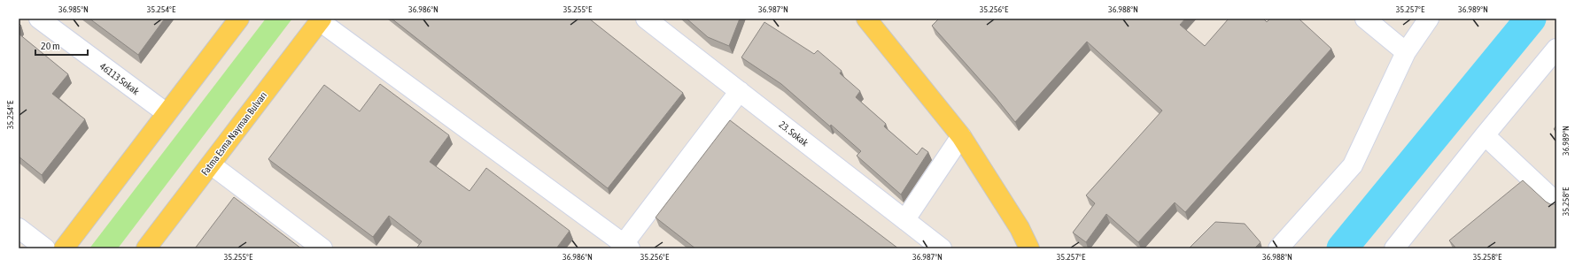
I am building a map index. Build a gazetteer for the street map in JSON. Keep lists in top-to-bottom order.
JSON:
{
  "streets": {
    "main road": ["Fatma Esma Nayman Bulvarı"],
    "street": ["46113 Sokak", "23. Sokak"]
  },
  "scale_bar": "20 m",
  "coordinates": [
    "36.985°N",
    "35.254°E",
    "36.986°N",
    "35.255°E",
    "36.987°N",
    "35.256°E",
    "36.988°N",
    "35.257°E",
    "36.989°N",
    "35.258°E"
  ]
}
